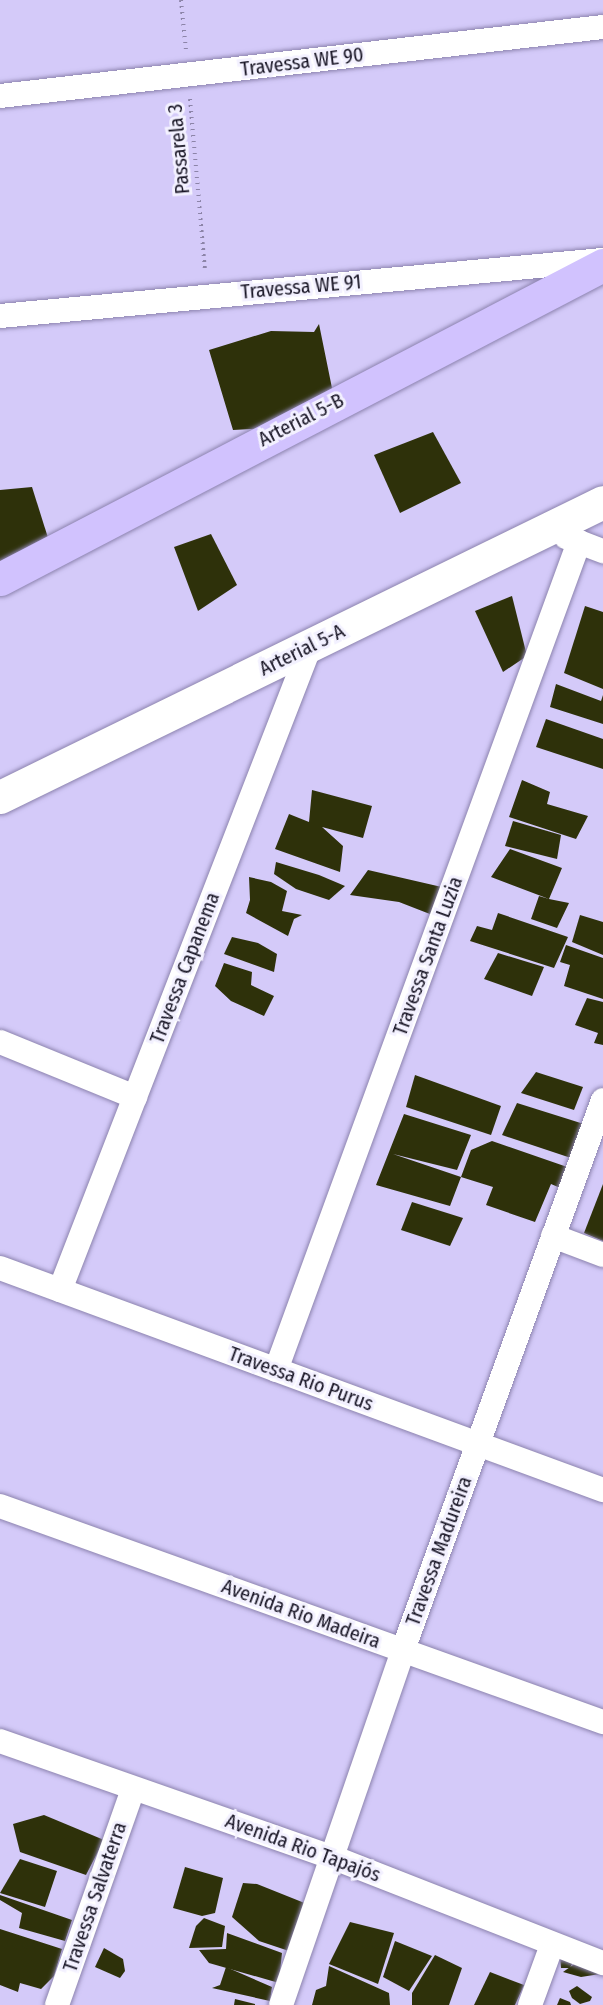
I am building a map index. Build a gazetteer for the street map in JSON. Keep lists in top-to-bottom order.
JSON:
{
  "streets": {
    "main road": ["Arterial 5-B"],
    "street": [
      "Travessa WE 90",
      "Travessa WE 91",
      "Arterial 5-A",
      "Travessa Santa Luzia",
      "Travessa Capanema",
      "Travessa Rio Purus",
      "Travessa Madureira",
      "Avenida Rio Madeira",
      "Avenida Rio Tapajós",
      "Travessa Salvaterra"
    ],
    "path": ["Passarela 3"]
  },
  "crossings": [
    ["Travessa WE 90", "Passarela 3"],
    ["Passarela 3", "Travessa WE 91"],
    ["Arterial 5-A", "Travessa Capanema"],
    ["Travessa Santa Luzia", "Travessa Rio Purus"],
    ["Travessa Capanema", "Travessa Rio Purus"],
    ["Travessa Rio Purus", "Travessa Madureira"],
    ["Travessa Madureira", "Avenida Rio Madeira"],
    ["Travessa Madureira", "Avenida Rio Tapajós"],
    ["Avenida Rio Tapajós", "Travessa Salvaterra"]
  ]
}
